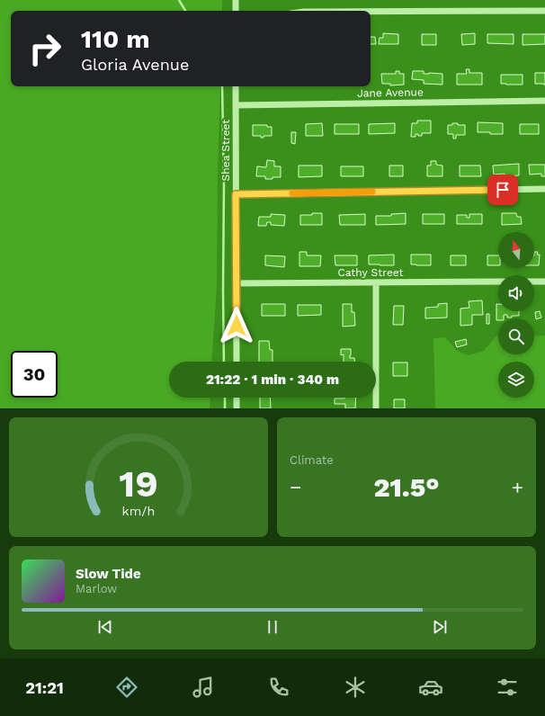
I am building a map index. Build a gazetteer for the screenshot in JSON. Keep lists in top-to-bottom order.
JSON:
{
  "streets": {
    "street": ["Jane Avenue", "Shea Street", "Cathy Street"]
  },
  "crossings": [
    ["Jane Avenue", "Shea Street"],
    ["Shea Street", "Cathy Street"]
  ],
  "north": "top",
  "page": {
    "turn": ["110 m", "Gloria Avenue"],
    "limit": "30",
    "trip": "21:22 · 1 min · 340 m",
    "tile": "Climate",
    "heat": ["−", "21.5°", "+"],
    "song": ["Slow Tide", "Marlow"],
    "tabs": "21:21",
    "gauge": ["19", "km/h"]
  }
}
